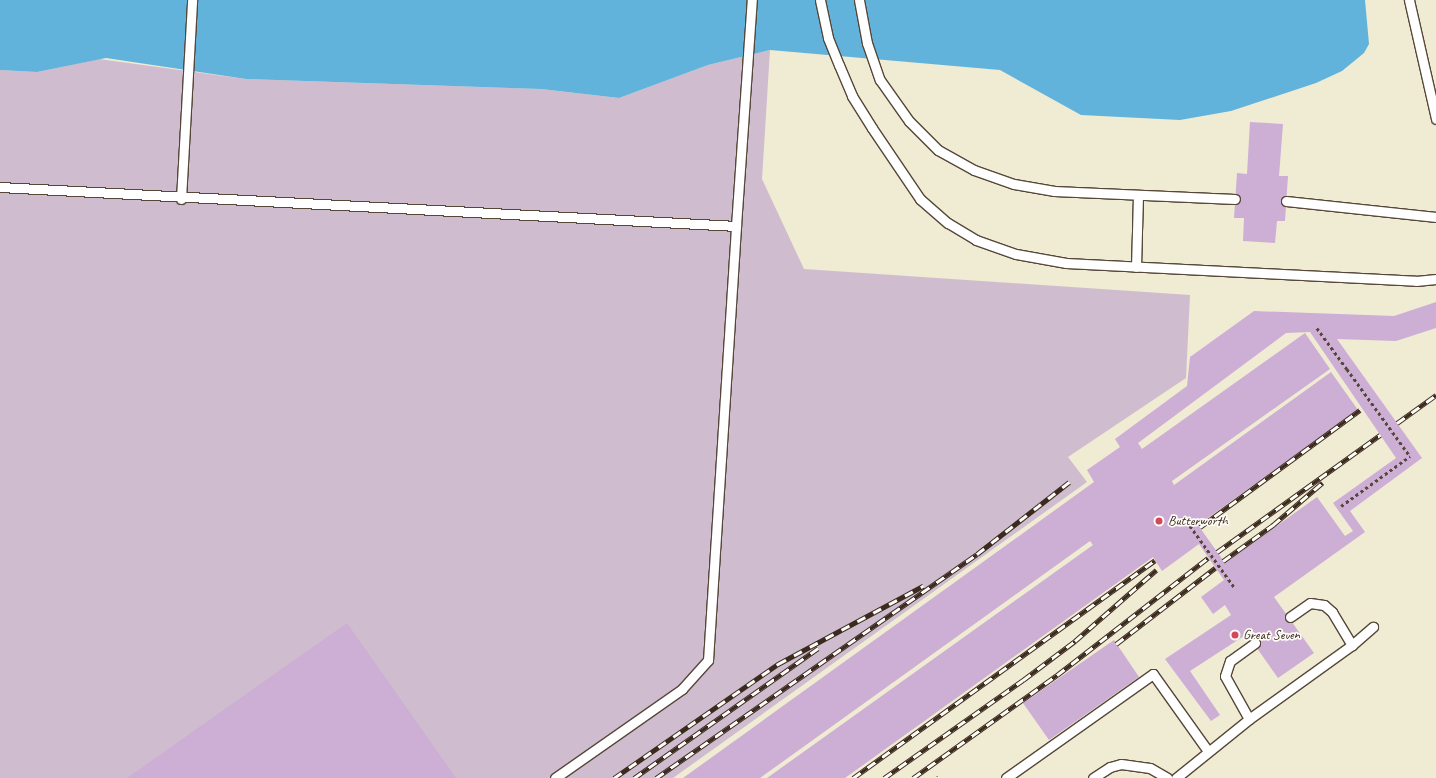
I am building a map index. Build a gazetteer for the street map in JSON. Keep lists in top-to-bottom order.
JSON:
{
  "places": ["Butterworth", "Great Seven"]
}
